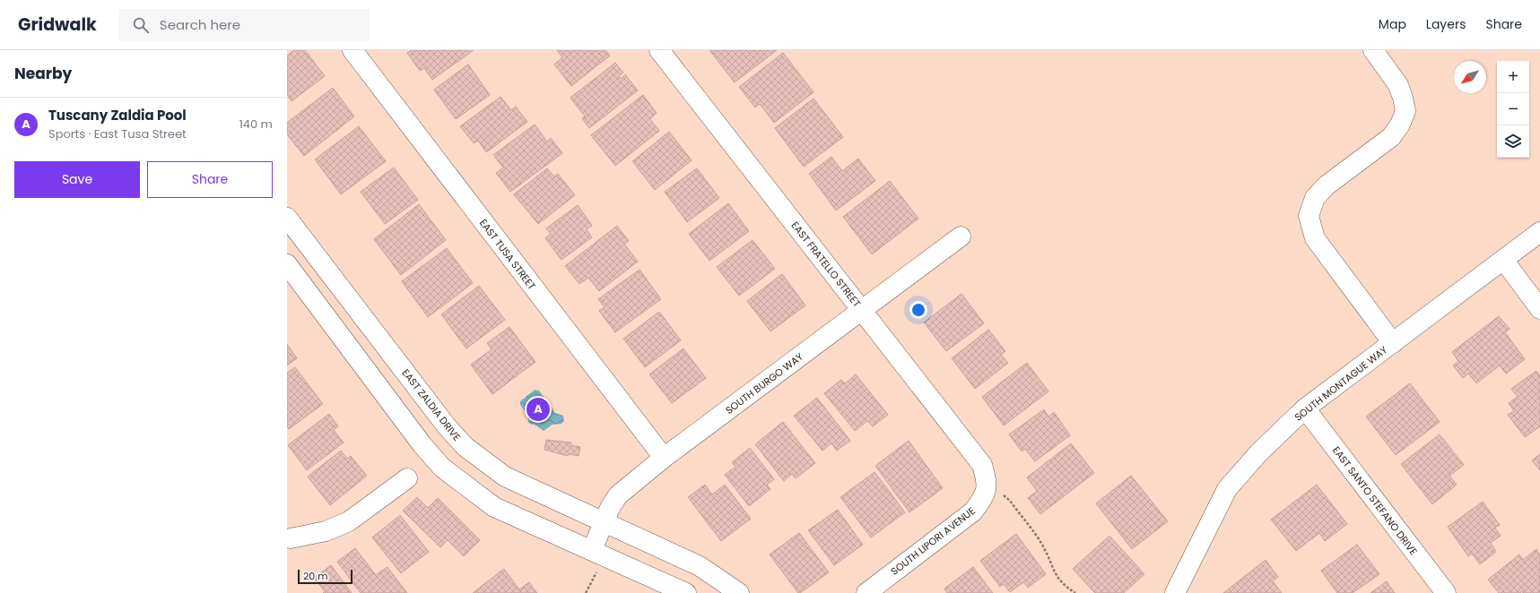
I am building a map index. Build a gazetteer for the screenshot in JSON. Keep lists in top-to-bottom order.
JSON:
{
  "streets": {
    "street": [
      "EAST TUSA STREET",
      "EAST FRATELLO STREET",
      "SOUTH BURGO WAY",
      "SOUTH MONTAGUE WAY",
      "EAST ZALDIA DRIVE",
      "EAST SANTO STEFANO DRIVE",
      "SOUTH LIPORI AVENUE"
    ]
  },
  "crossings": [
    ["EAST TUSA STREET", "SOUTH BURGO WAY"],
    ["EAST FRATELLO STREET", "SOUTH BURGO WAY"],
    ["EAST FRATELLO STREET", "SOUTH LIPORI AVENUE"],
    ["SOUTH BURGO WAY", "EAST ZALDIA DRIVE"],
    ["SOUTH MONTAGUE WAY", "EAST SANTO STEFANO DRIVE"]
  ],
  "scale_bar": "20 m",
  "north": "bottom left",
  "page": {
    "header": "Gridwalk",
    "search": "Search here",
    "nav": ["Map", "Layers", "Share"],
    "heading": "Nearby",
    "map_buttons": ["+", "−"],
    "list": [
      {
        "mark": "A",
        "name": "Tuscany Zaldia Pool",
        "note": "Sports · East Tusa Street",
        "value": "140 m"
      }
    ],
    "buttons": ["Save", "Share"],
    "pins": "A",
    "scale": "20 m"
  }
}
